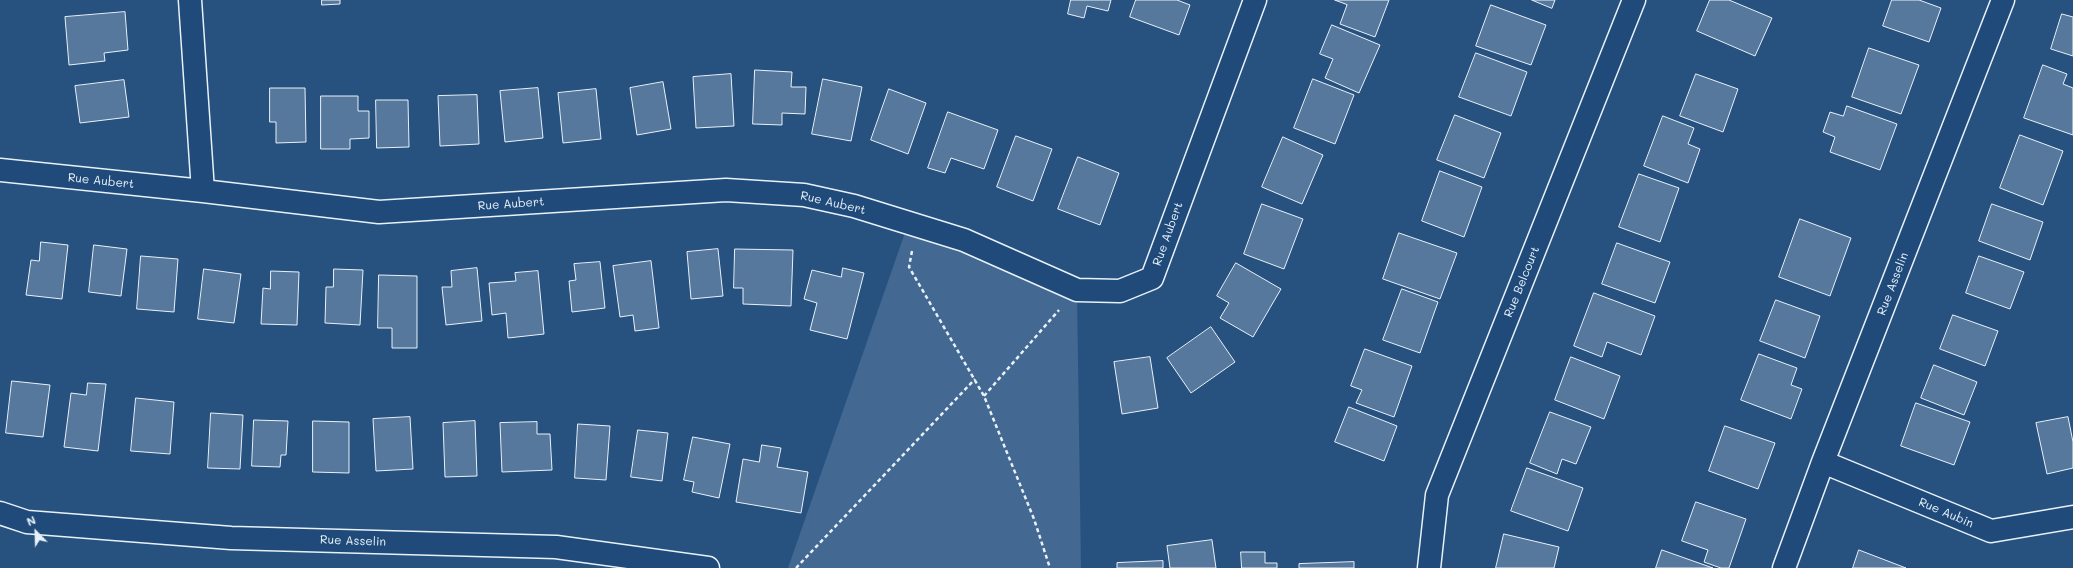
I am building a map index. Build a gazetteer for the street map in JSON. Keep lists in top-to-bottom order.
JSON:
{
  "streets": {
    "street": [
      "Rue Aubert",
      "Rue Belcourt",
      "Rue Asselin",
      "Rue Aubin"
    ]
  },
  "crossings": [
    ["Rue Asselin", "Rue Aubin"]
  ],
  "north": "top left"
}
